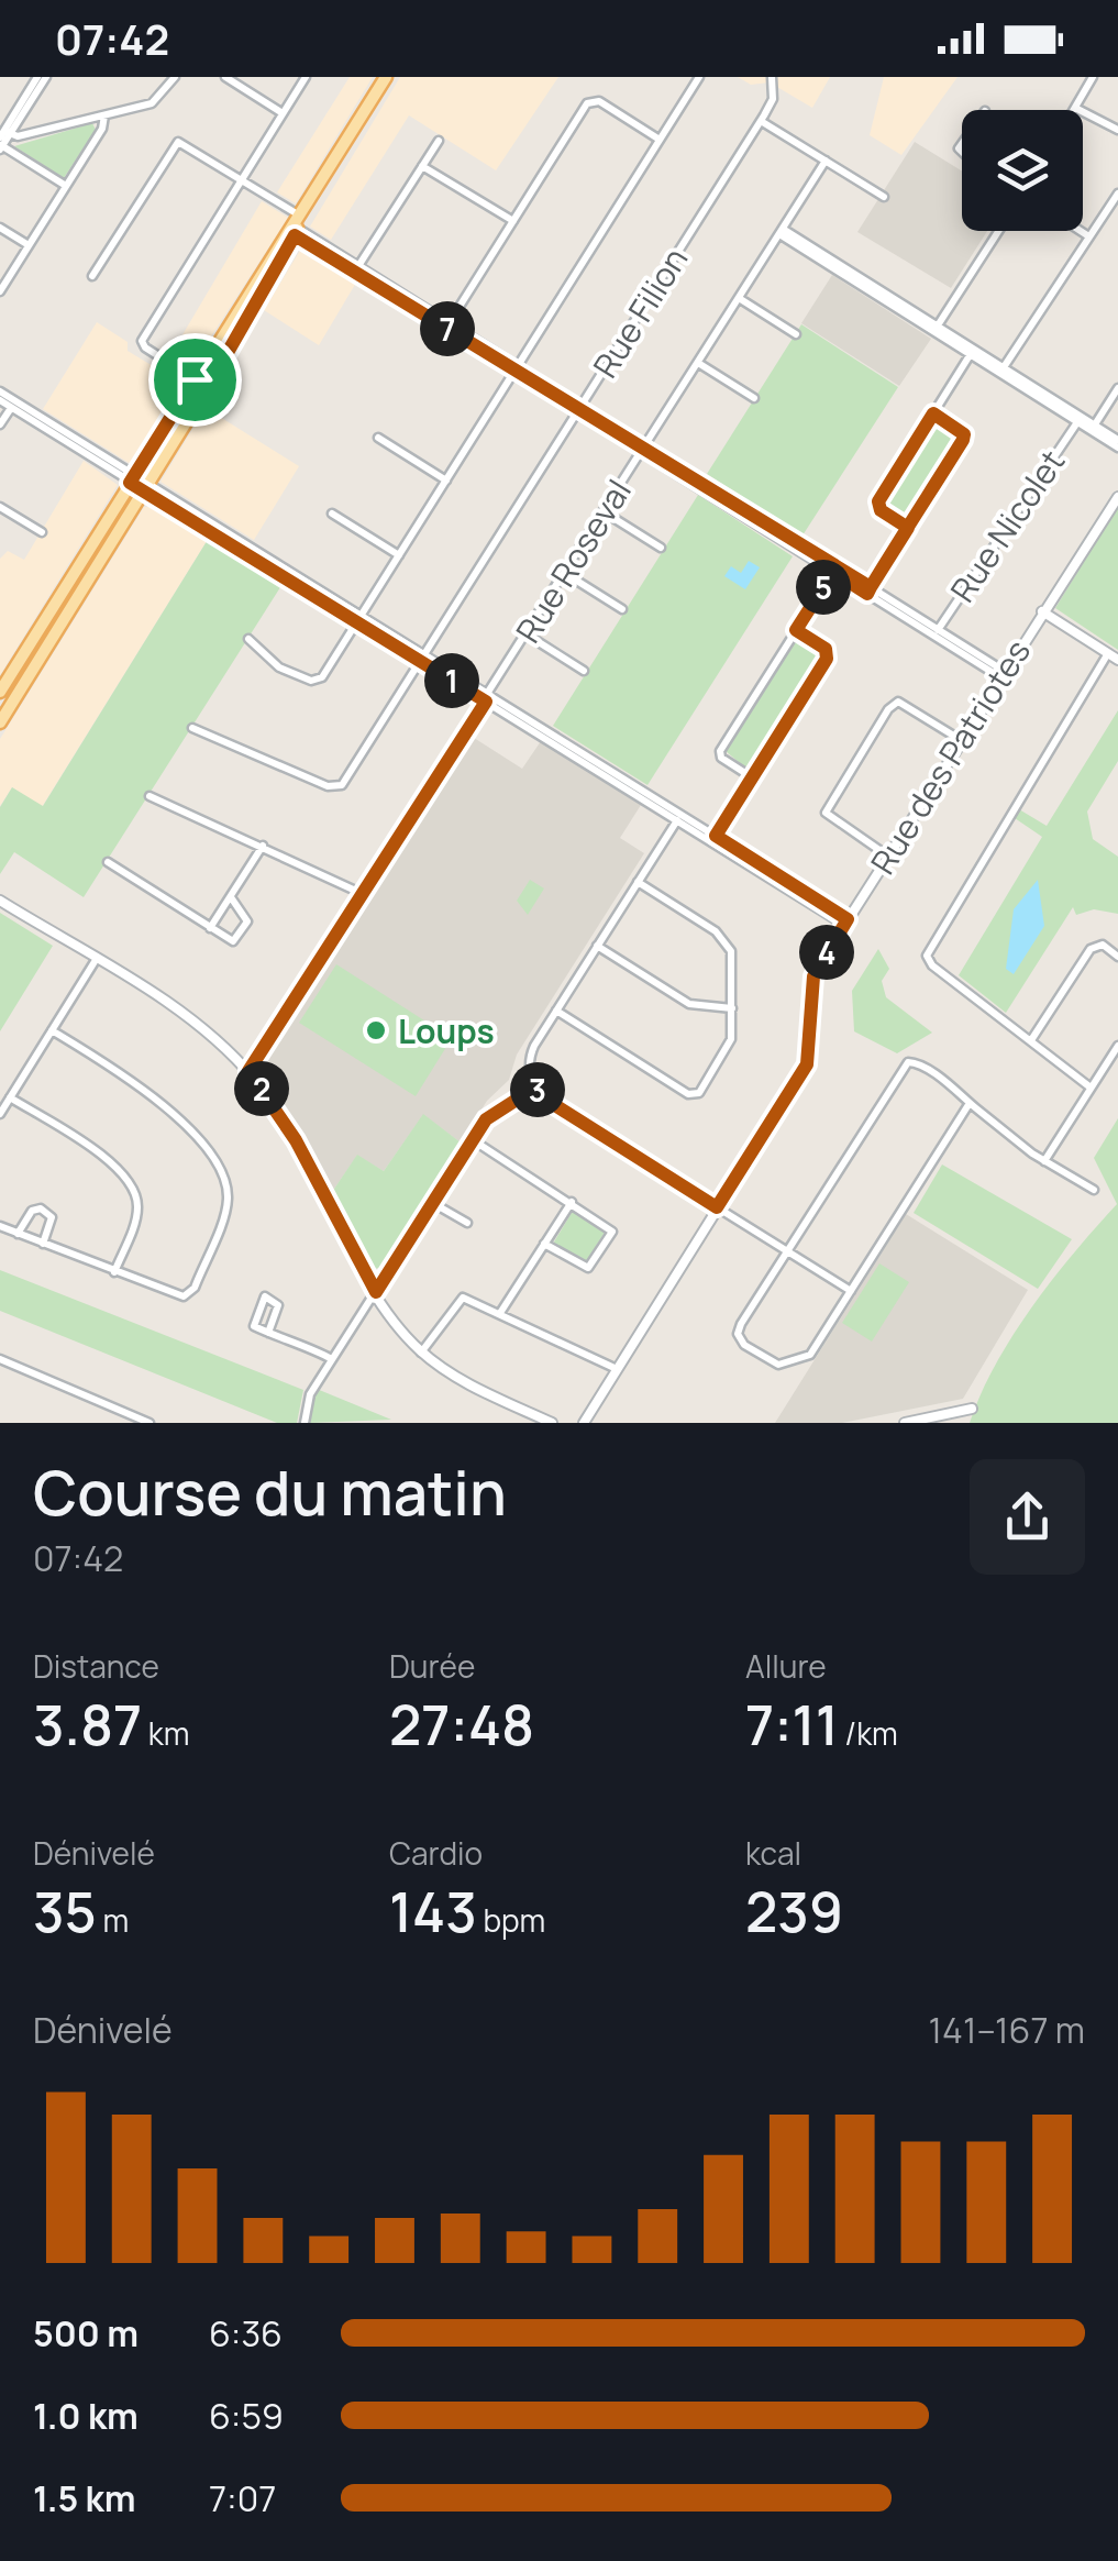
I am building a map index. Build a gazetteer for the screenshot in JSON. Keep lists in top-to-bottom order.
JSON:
{
  "streets": {
    "street": [
      "Rue Filion",
      "Rue Nicolet",
      "Rue Roseval",
      "Rue des Patriotes"
    ]
  },
  "places": ["Loups"],
  "page": {
    "status": "07:42",
    "pins": [
      "7",
      "5",
      "1",
      "4",
      "2",
      "3"
    ],
    "heading": ["Course du matin", "07:42"],
    "stats": [
      ["Distance", "3.87 km"],
      ["Durée", "27:48"],
      ["Allure", "7:11 /km"],
      ["Dénivelé", "35 m"],
      ["Cardio", "143 bpm"],
      ["kcal", "239"]
    ],
    "chart": ["Dénivelé", "141–167 m"],
    "list": [
      {
        "name": "500 m",
        "note": "6:36"
      },
      {
        "name": "1.0 km",
        "note": "6:59"
      },
      {
        "name": "1.5 km",
        "note": "7:07"
      }
    ]
  }
}
